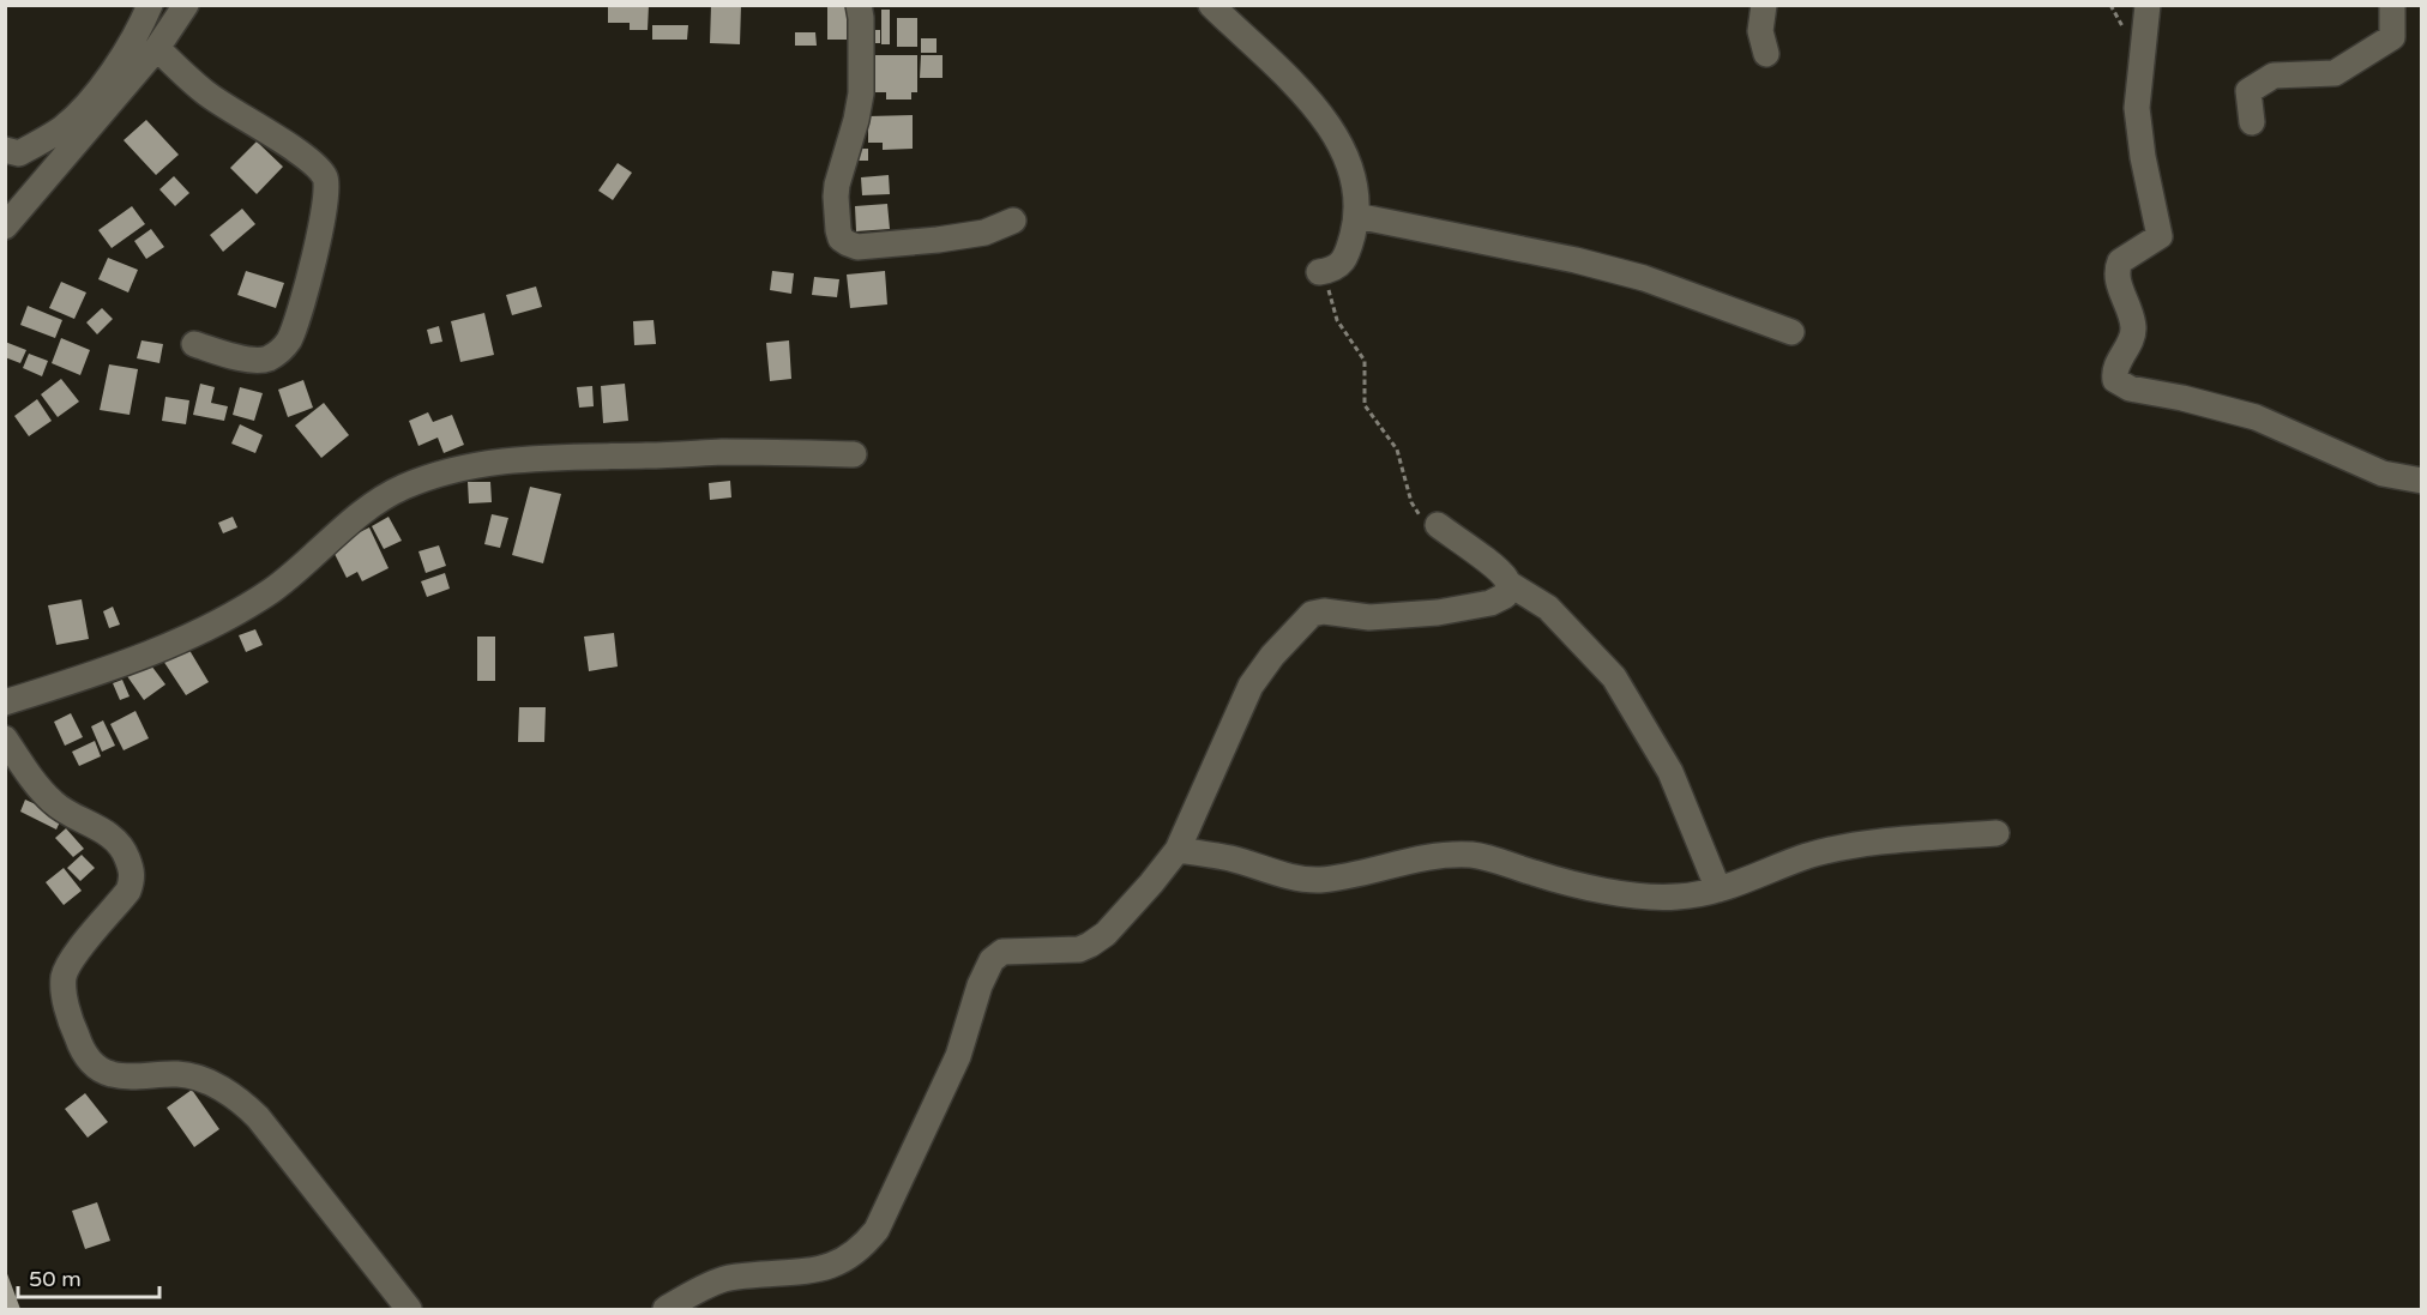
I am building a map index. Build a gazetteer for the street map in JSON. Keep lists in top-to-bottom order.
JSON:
{
  "scale_bar": "50 m"
}
